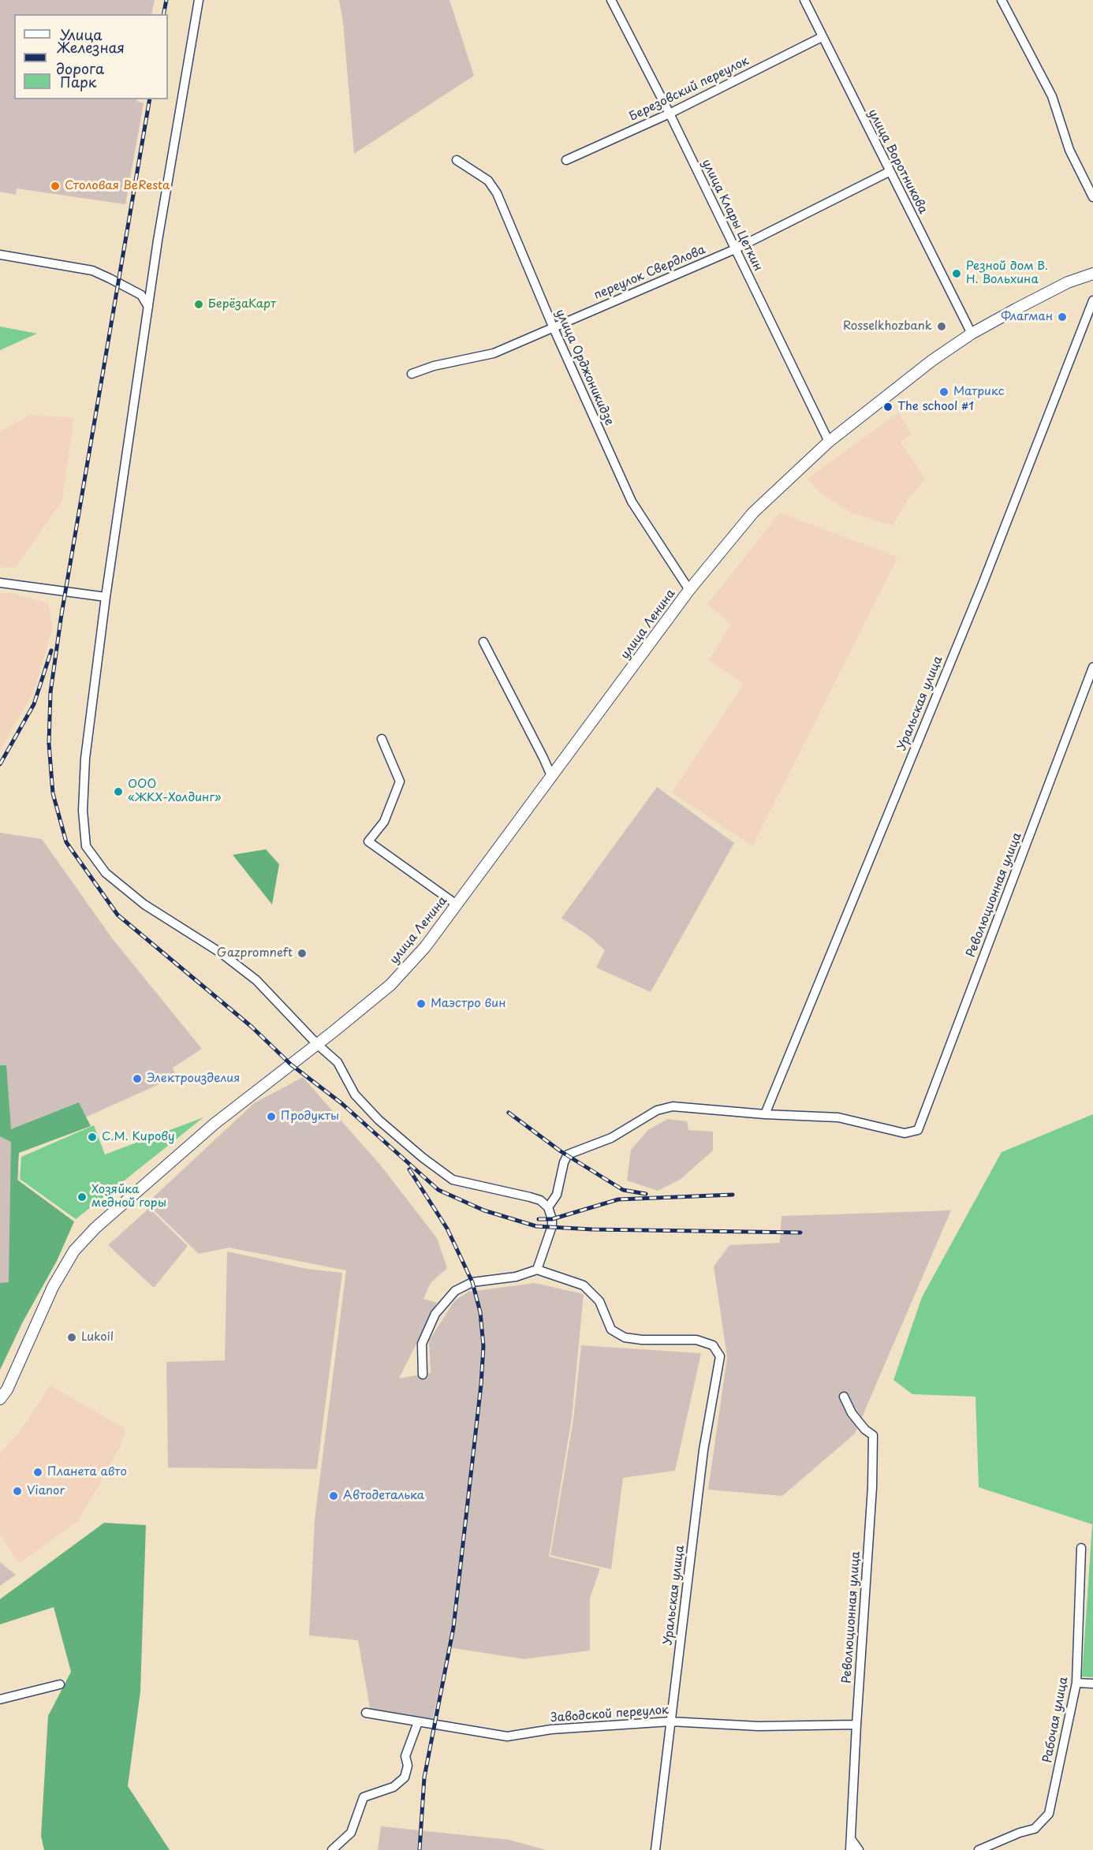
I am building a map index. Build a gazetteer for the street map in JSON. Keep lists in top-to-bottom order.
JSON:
{
  "streets": {
    "main road": ["улица Ленина"],
    "street": [
      "Березовский переулок",
      "улица Воротникова",
      "улица Клары Цеткин",
      "переулок Свердлова",
      "улица Орджоникидзе",
      "Уральская улица",
      "Революционная улица",
      "Заводской переулок",
      "Рабочая улица"
    ]
  },
  "crossings": [
    ["Березовский переулок", "улица Воротникова"],
    ["Березовский переулок", "улица Клары Цеткин"],
    ["улица Воротникова", "переулок Свердлова"],
    ["улица Воротникова", "улица Ленина"],
    ["улица Клары Цеткин", "переулок Свердлова"],
    ["улица Клары Цеткин", "улица Ленина"],
    ["переулок Свердлова", "улица Орджоникидзе"],
    ["улица Орджоникидзе", "улица Ленина"],
    ["Уральская улица", "Революционная улица"],
    ["Уральская улица", "Заводской переулок"],
    ["Революционная улица", "Заводской переулок"]
  ],
  "places": [
    "Столовая BeResta",
    "Резной дом В. Н. Вольхина",
    "БерёзаКарт",
    "Флагман",
    "Rosselkhozbank",
    "Матрикс",
    "The school #1",
    "ООО «ЖКХ-Холдинг»",
    "Gazpromneft",
    "Маэстро вин",
    "Электроизделия",
    "Продукты",
    "С.М. Кирову",
    "Хозяйка медной горы",
    "Lukoil",
    "Планета авто",
    "Vianor",
    "Автодеталька"
  ],
  "legend": ["Улица", "Железная дорога", "Парк"]
}
